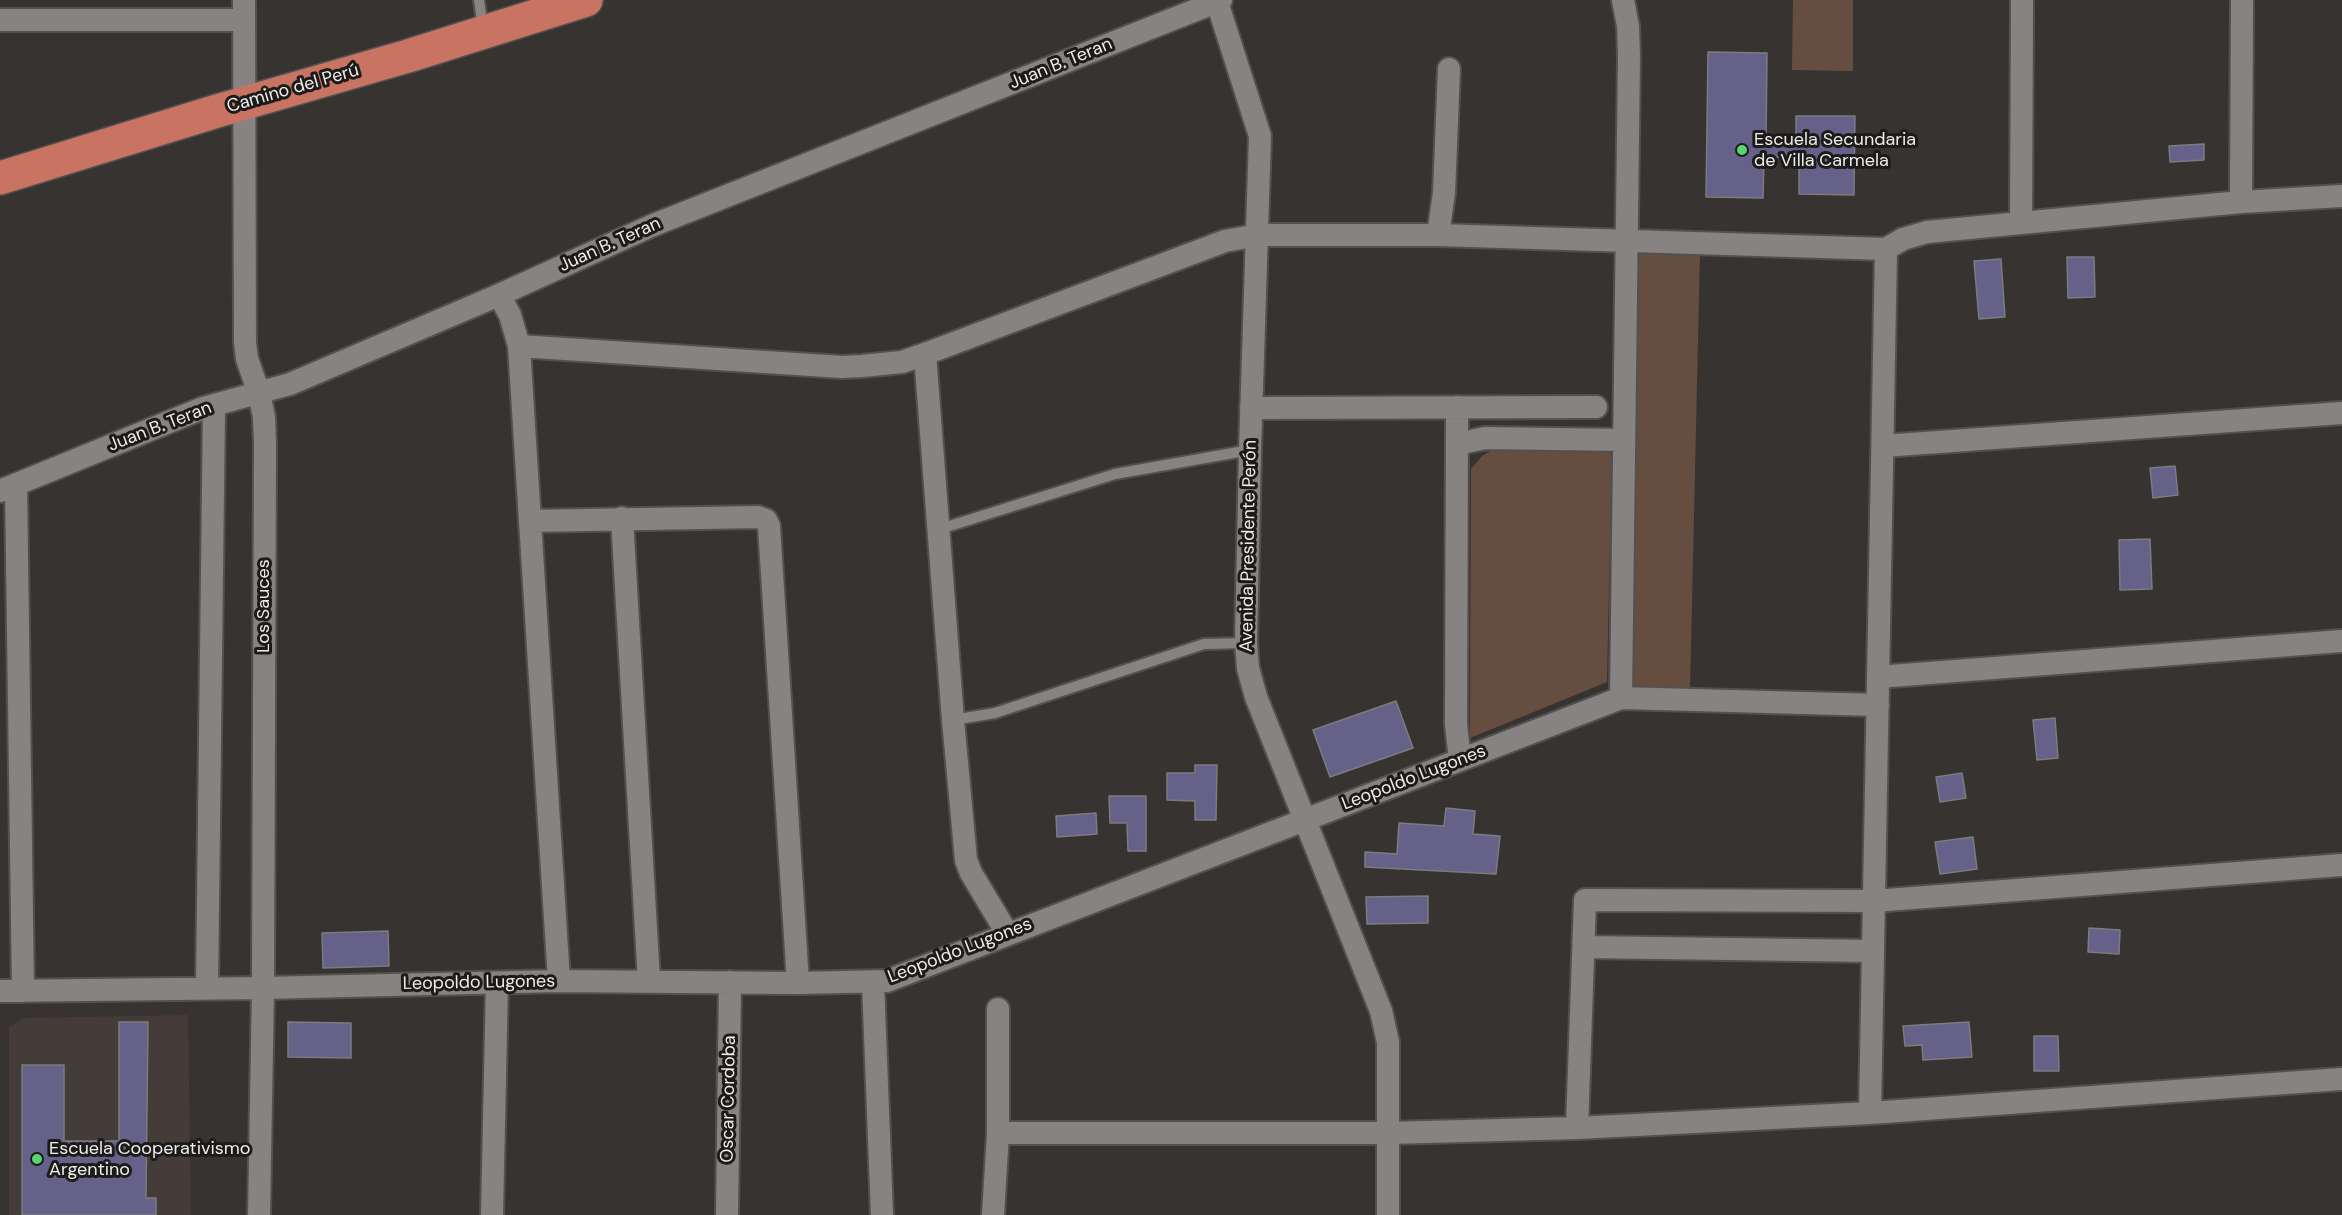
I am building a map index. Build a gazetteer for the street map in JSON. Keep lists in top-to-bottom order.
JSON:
{
  "streets": {
    "main road": ["Camino del Perú"],
    "street": [
      "Juan B. Teran",
      "Avenida Presidente Perón",
      "Los Sauces",
      "Leopoldo Lugones",
      "Oscar Cordoba"
    ]
  },
  "crossings": [
    ["Juan B. Teran", "Avenida Presidente Perón"],
    ["Juan B. Teran", "Los Sauces"],
    ["Camino del Perú", "Los Sauces"],
    ["Avenida Presidente Perón", "Leopoldo Lugones"],
    ["Los Sauces", "Leopoldo Lugones"],
    ["Leopoldo Lugones", "Oscar Cordoba"]
  ],
  "places": ["Escuela Secundaria de Villa Carmela", "Escuela Cooperativismo Argentino"]
}
